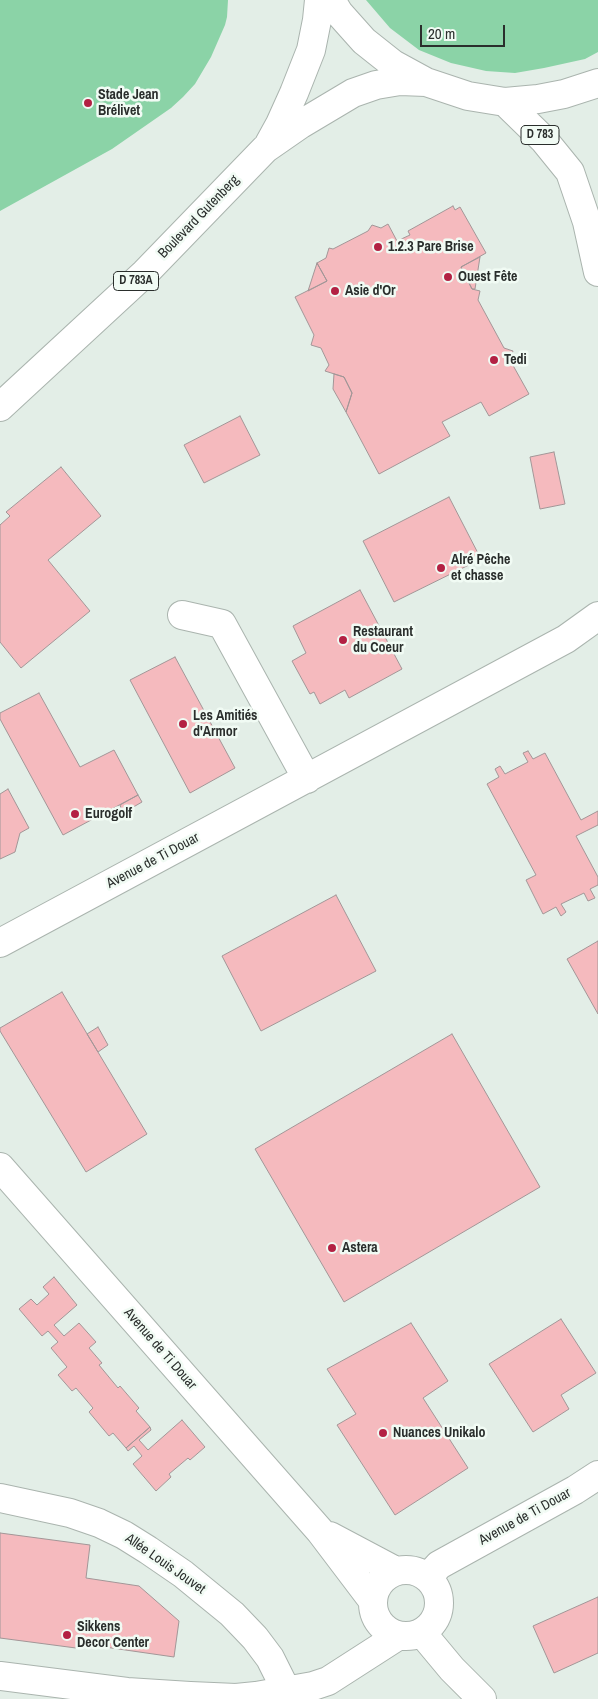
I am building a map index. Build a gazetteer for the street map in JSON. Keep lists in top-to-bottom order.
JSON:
{
  "streets": {
    "street": [
      "D 783",
      "Boulevard Gutenberg",
      "D 783A",
      "Avenue de Ti Douar",
      "Allée Louis Jouvet"
    ]
  },
  "places": [
    "Stade Jean Brélivet",
    "1.2.3 Pare Brise",
    "Ouest Fête",
    "Asie d'Or",
    "Tedi",
    "Alré Pêche et chasse",
    "Restaurant du Coeur",
    "Les Amitiés d'Armor",
    "Eurogolf",
    "Astera",
    "Nuances Unikalo",
    "Sikkens Decor Center"
  ],
  "scale_bar": "20 m"
}
